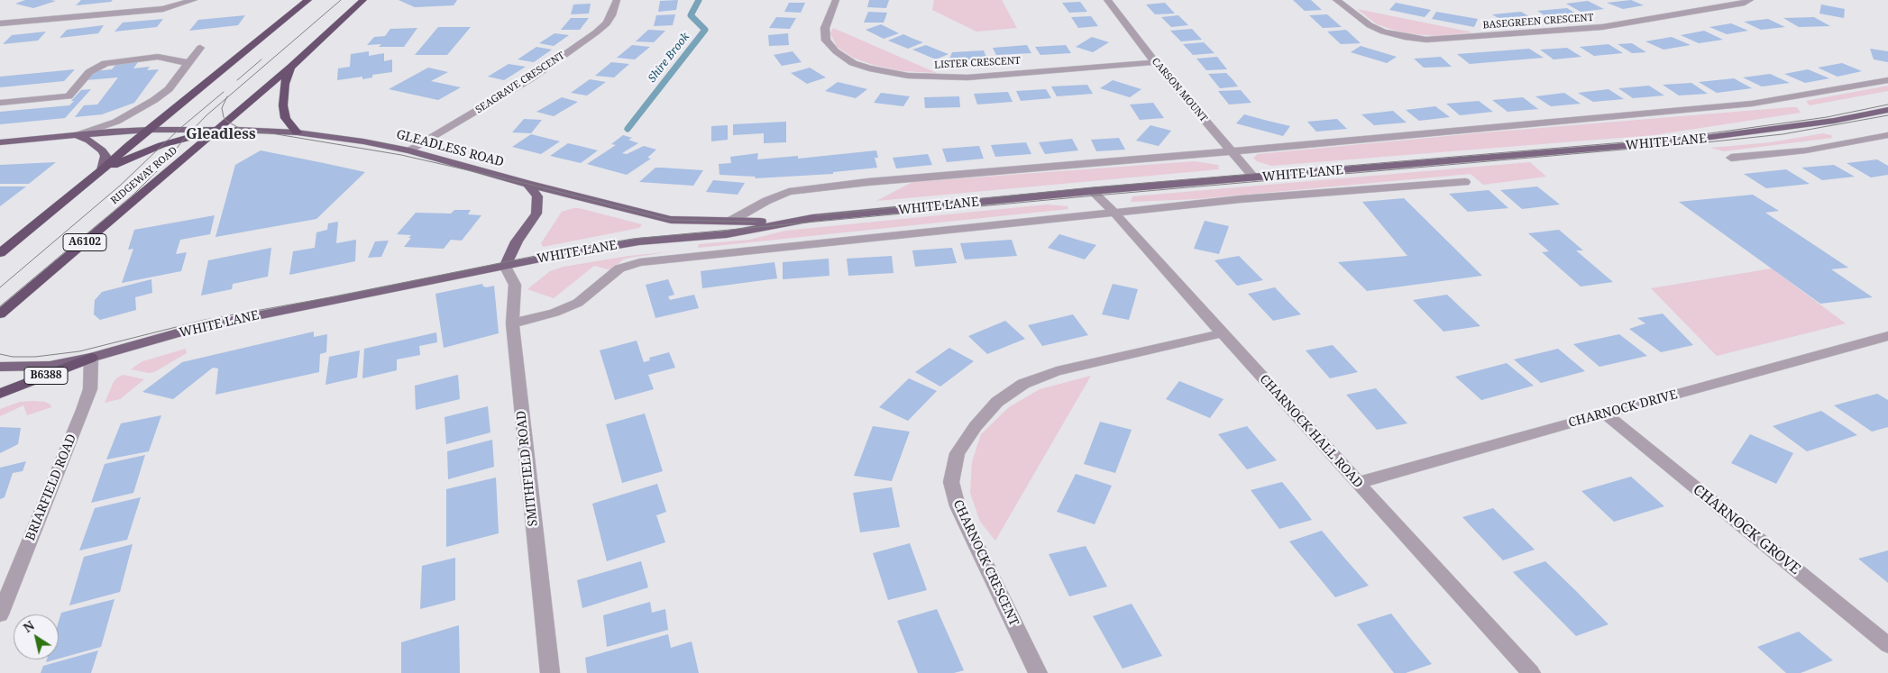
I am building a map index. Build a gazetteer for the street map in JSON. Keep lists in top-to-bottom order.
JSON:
{
  "streets": {
    "highway": ["RIDGEWAY ROAD", "A6102", "B6388"],
    "main road": ["WHITE LANE", "GLEADLESS ROAD"],
    "street": [
      "BASEGREEN CRESCENT",
      "LISTER CRESCENT",
      "SEAGRAVE CRESCENT",
      "CARSON MOUNT",
      "CHARNOCK DRIVE",
      "CHARNOCK HALL ROAD",
      "SMITHFIELD ROAD",
      "BRIARFIELD ROAD",
      "CHARNOCK GROVE",
      "CHARNOCK CRESCENT"
    ]
  },
  "crossings": [
    ["LISTER CRESCENT", "CARSON MOUNT"],
    ["SEAGRAVE CRESCENT", "GLEADLESS ROAD"],
    ["CARSON MOUNT", "WHITE LANE"],
    ["WHITE LANE", "GLEADLESS ROAD"],
    ["WHITE LANE", "B6388"],
    ["WHITE LANE", "CHARNOCK HALL ROAD"],
    ["WHITE LANE", "SMITHFIELD ROAD"],
    ["WHITE LANE", "BRIARFIELD ROAD"],
    ["GLEADLESS ROAD", "RIDGEWAY ROAD"],
    ["B6388", "BRIARFIELD ROAD"],
    ["CHARNOCK DRIVE", "CHARNOCK HALL ROAD"],
    ["CHARNOCK DRIVE", "CHARNOCK GROVE"],
    ["CHARNOCK HALL ROAD", "CHARNOCK CRESCENT"]
  ],
  "districts": ["Gleadless"],
  "water": ["Shire Brook"],
  "north": "top left"
}
